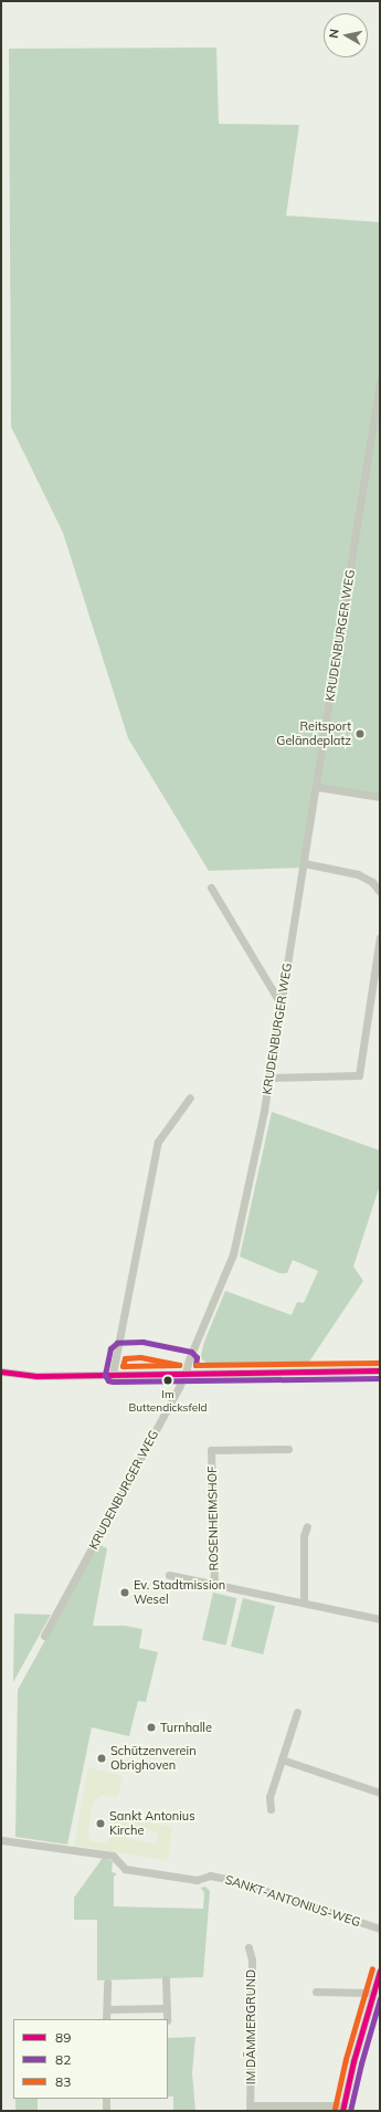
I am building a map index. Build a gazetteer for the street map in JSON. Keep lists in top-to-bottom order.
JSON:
{
  "streets": {
    "street": [
      "KRUDENBURGER WEG",
      "ROSENHEIMSHOF",
      "SANKT-ANTONIUS-WEG",
      "IM DÄMMERGRUND"
    ]
  },
  "places": [
    "Reitsport Geländeplatz",
    "Im Buttendicksfeld",
    "Ev. Stadtmission Wesel",
    "Turnhalle",
    "Schützenverein Obrighoven",
    "Sankt Antonius Kirche"
  ],
  "lines": ["transit line 82", "transit line 83", "transit line 89"],
  "legend": ["89", "82", "83"],
  "north": "left"
}
